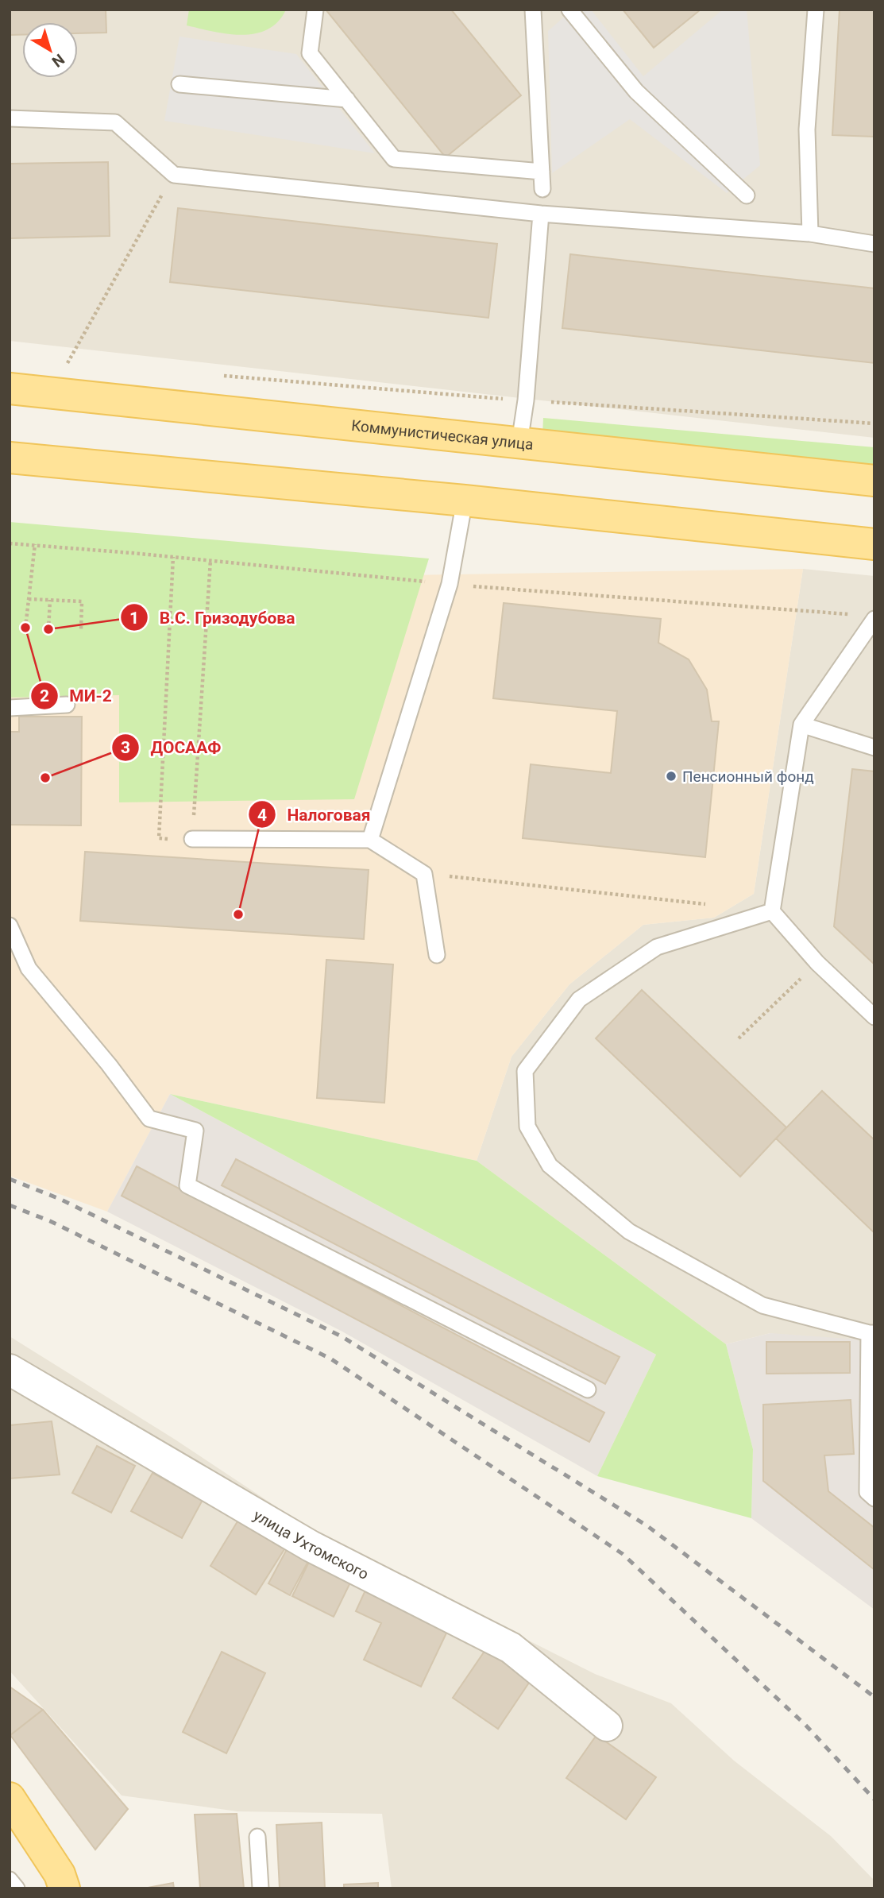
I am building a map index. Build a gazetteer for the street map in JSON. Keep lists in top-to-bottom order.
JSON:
{
  "streets": {
    "main road": ["Коммунистическая улица"],
    "street": ["улица Ухтомского"]
  },
  "places": [
    "МИ-2",
    "В.С. Гризодубова",
    "Пенсионный фонд",
    "ДОСААФ",
    "Налоговая"
  ],
  "north": "bottom right"
}
